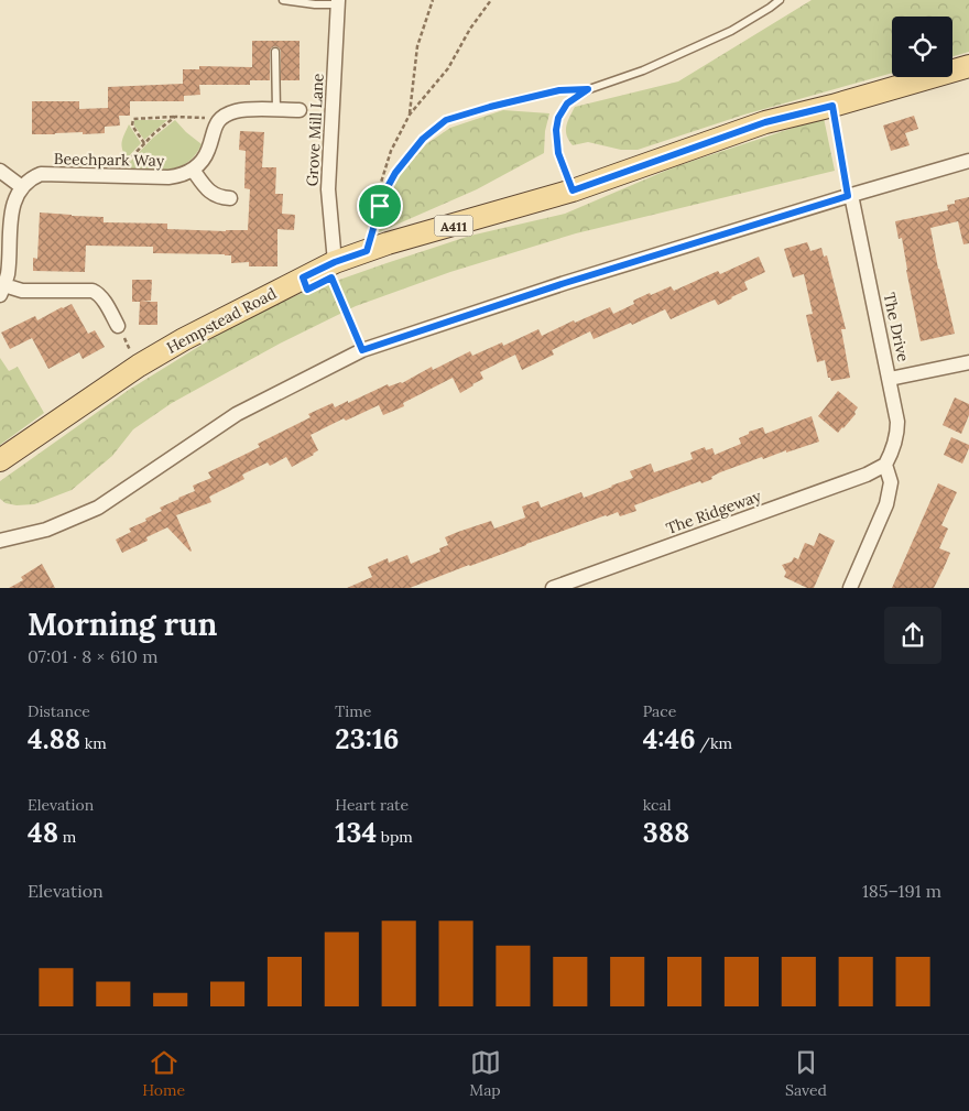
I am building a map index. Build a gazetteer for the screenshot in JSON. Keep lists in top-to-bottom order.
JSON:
{
  "streets": {
    "main road": ["A411", "Hempstead Road"],
    "street": [
      "Grove Mill Lane",
      "Beechpark Way",
      "The Drive",
      "The Ridgeway"
    ]
  },
  "crossings": [
    ["Grove Mill Lane", "Hempstead Road"],
    ["The Drive", "The Ridgeway"]
  ],
  "page": {
    "heading": ["Morning run", "07:01 · 8 × 610 m"],
    "stats": [
      ["Distance", "4.88 km"],
      ["Time", "23:16"],
      ["Pace", "4:46 /km"],
      ["Elevation", "48 m"],
      ["Heart rate", "134 bpm"],
      ["kcal", "388"]
    ],
    "chart": ["Elevation", "185–191 m"],
    "tabs": ["Home", "Map", "Saved"]
  }
}
